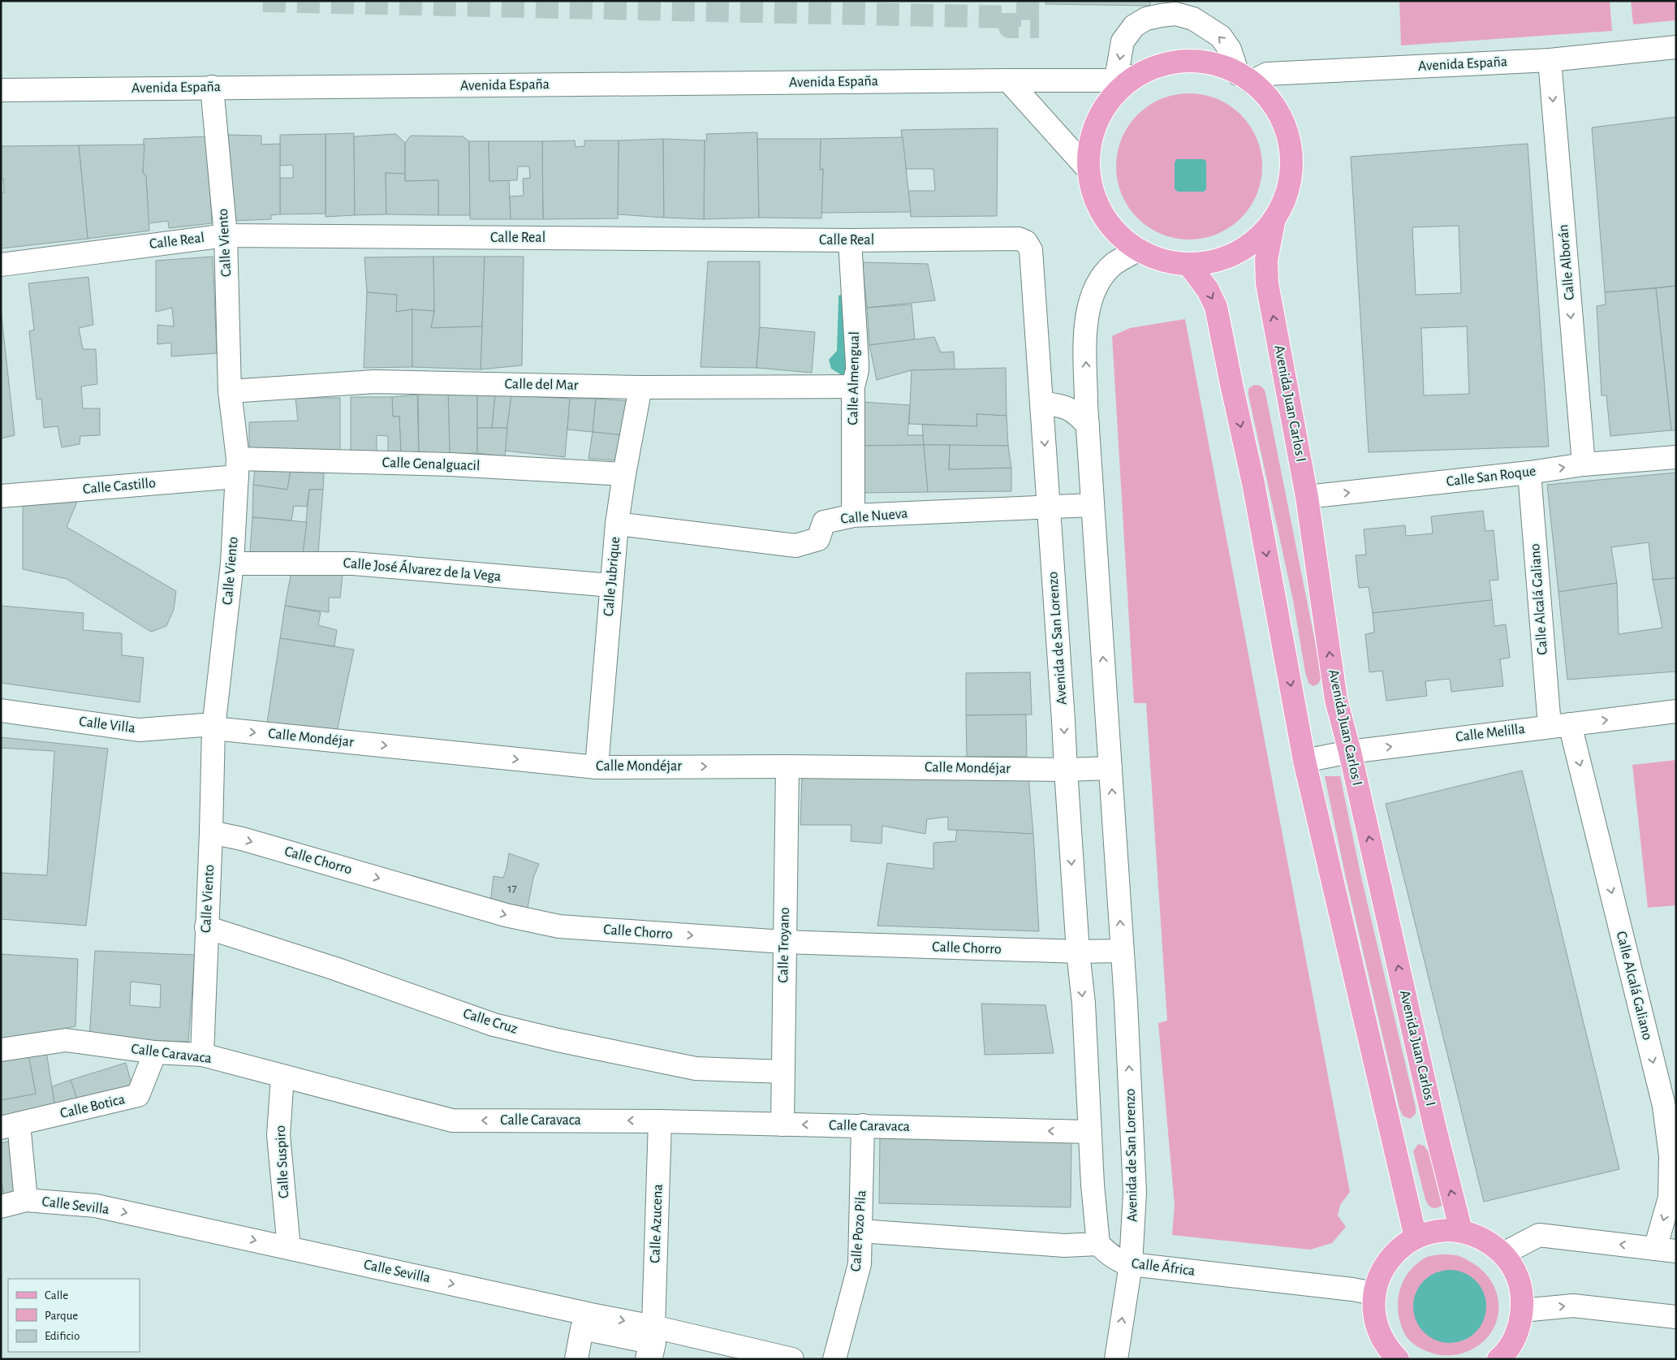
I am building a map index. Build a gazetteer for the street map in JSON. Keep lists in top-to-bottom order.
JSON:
{
  "streets": {
    "main road": ["Avenida Juan Carlos I"],
    "street": [
      "Avenida España",
      "Calle Real",
      "Calle Viento",
      "Calle Alborán",
      "Calle Almengual",
      "Calle del Mar",
      "Calle Genalguacil",
      "Calle San Roque",
      "Calle Castillo",
      "Calle Nueva",
      "Calle José Álvarez de la Vega",
      "Calle Jubrique",
      "Calle Alcalá Galiano",
      "Avenida de San Lorenzo",
      "Calle Villa",
      "Calle Melilla",
      "Calle Mondéjar",
      "Calle Chorro",
      "Calle Troyano",
      "Calle Cruz",
      "Calle Caravaca",
      "Calle Botica",
      "Calle Suspiro",
      "Calle Sevilla",
      "Calle Azucena",
      "Calle Pozo Pila",
      "Calle África"
    ]
  },
  "crossings": [
    ["Avenida España", "Calle Viento"],
    ["Avenida España", "Calle Alborán"],
    ["Calle Real", "Calle Viento"],
    ["Calle Real", "Calle Almengual"],
    ["Calle Real", "Avenida de San Lorenzo"],
    ["Calle Viento", "Calle del Mar"],
    ["Calle Viento", "Calle Genalguacil"],
    ["Calle Viento", "Calle Castillo"],
    ["Calle Viento", "Calle José Álvarez de la Vega"],
    ["Calle Viento", "Calle Villa"],
    ["Calle Viento", "Calle Mondéjar"],
    ["Calle Viento", "Calle Chorro"],
    ["Calle Viento", "Calle Cruz"],
    ["Calle Viento", "Calle Caravaca"],
    ["Calle Alborán", "Calle San Roque"],
    ["Calle Almengual", "Calle del Mar"],
    ["Calle Almengual", "Calle Nueva"],
    ["Calle del Mar", "Calle Jubrique"],
    ["Avenida Juan Carlos I", "Calle San Roque"],
    ["Avenida Juan Carlos I", "Calle Melilla"],
    ["Calle Genalguacil", "Calle Castillo"],
    ["Calle Genalguacil", "Calle Jubrique"],
    ["Calle San Roque", "Calle Alcalá Galiano"],
    ["Calle Nueva", "Calle Jubrique"],
    ["Calle Nueva", "Avenida de San Lorenzo"],
    ["Calle José Álvarez de la Vega", "Calle Jubrique"],
    ["Calle Jubrique", "Calle Mondéjar"],
    ["Calle Alcalá Galiano", "Calle Melilla"],
    ["Avenida de San Lorenzo", "Calle Mondéjar"],
    ["Avenida de San Lorenzo", "Calle Chorro"],
    ["Avenida de San Lorenzo", "Calle Caravaca"],
    ["Avenida de San Lorenzo", "Calle África"],
    ["Calle Villa", "Calle Mondéjar"],
    ["Calle Mondéjar", "Calle Troyano"],
    ["Calle Chorro", "Calle Troyano"],
    ["Calle Troyano", "Calle Cruz"],
    ["Calle Troyano", "Calle Caravaca"],
    ["Calle Caravaca", "Calle Botica"],
    ["Calle Caravaca", "Calle Suspiro"],
    ["Calle Caravaca", "Calle Azucena"],
    ["Calle Caravaca", "Calle Pozo Pila"],
    ["Calle Suspiro", "Calle Sevilla"],
    ["Calle Sevilla", "Calle Azucena"]
  ],
  "one_way": [
    "Calle Alborán",
    "Calle San Roque",
    "Calle Alcalá Galiano",
    "Calle Melilla",
    "Calle Mondéjar",
    "Calle Chorro",
    "Calle Sevilla"
  ],
  "house_numbers": ["17"],
  "legend": ["Calle", "Parque", "Edificio"]
}
